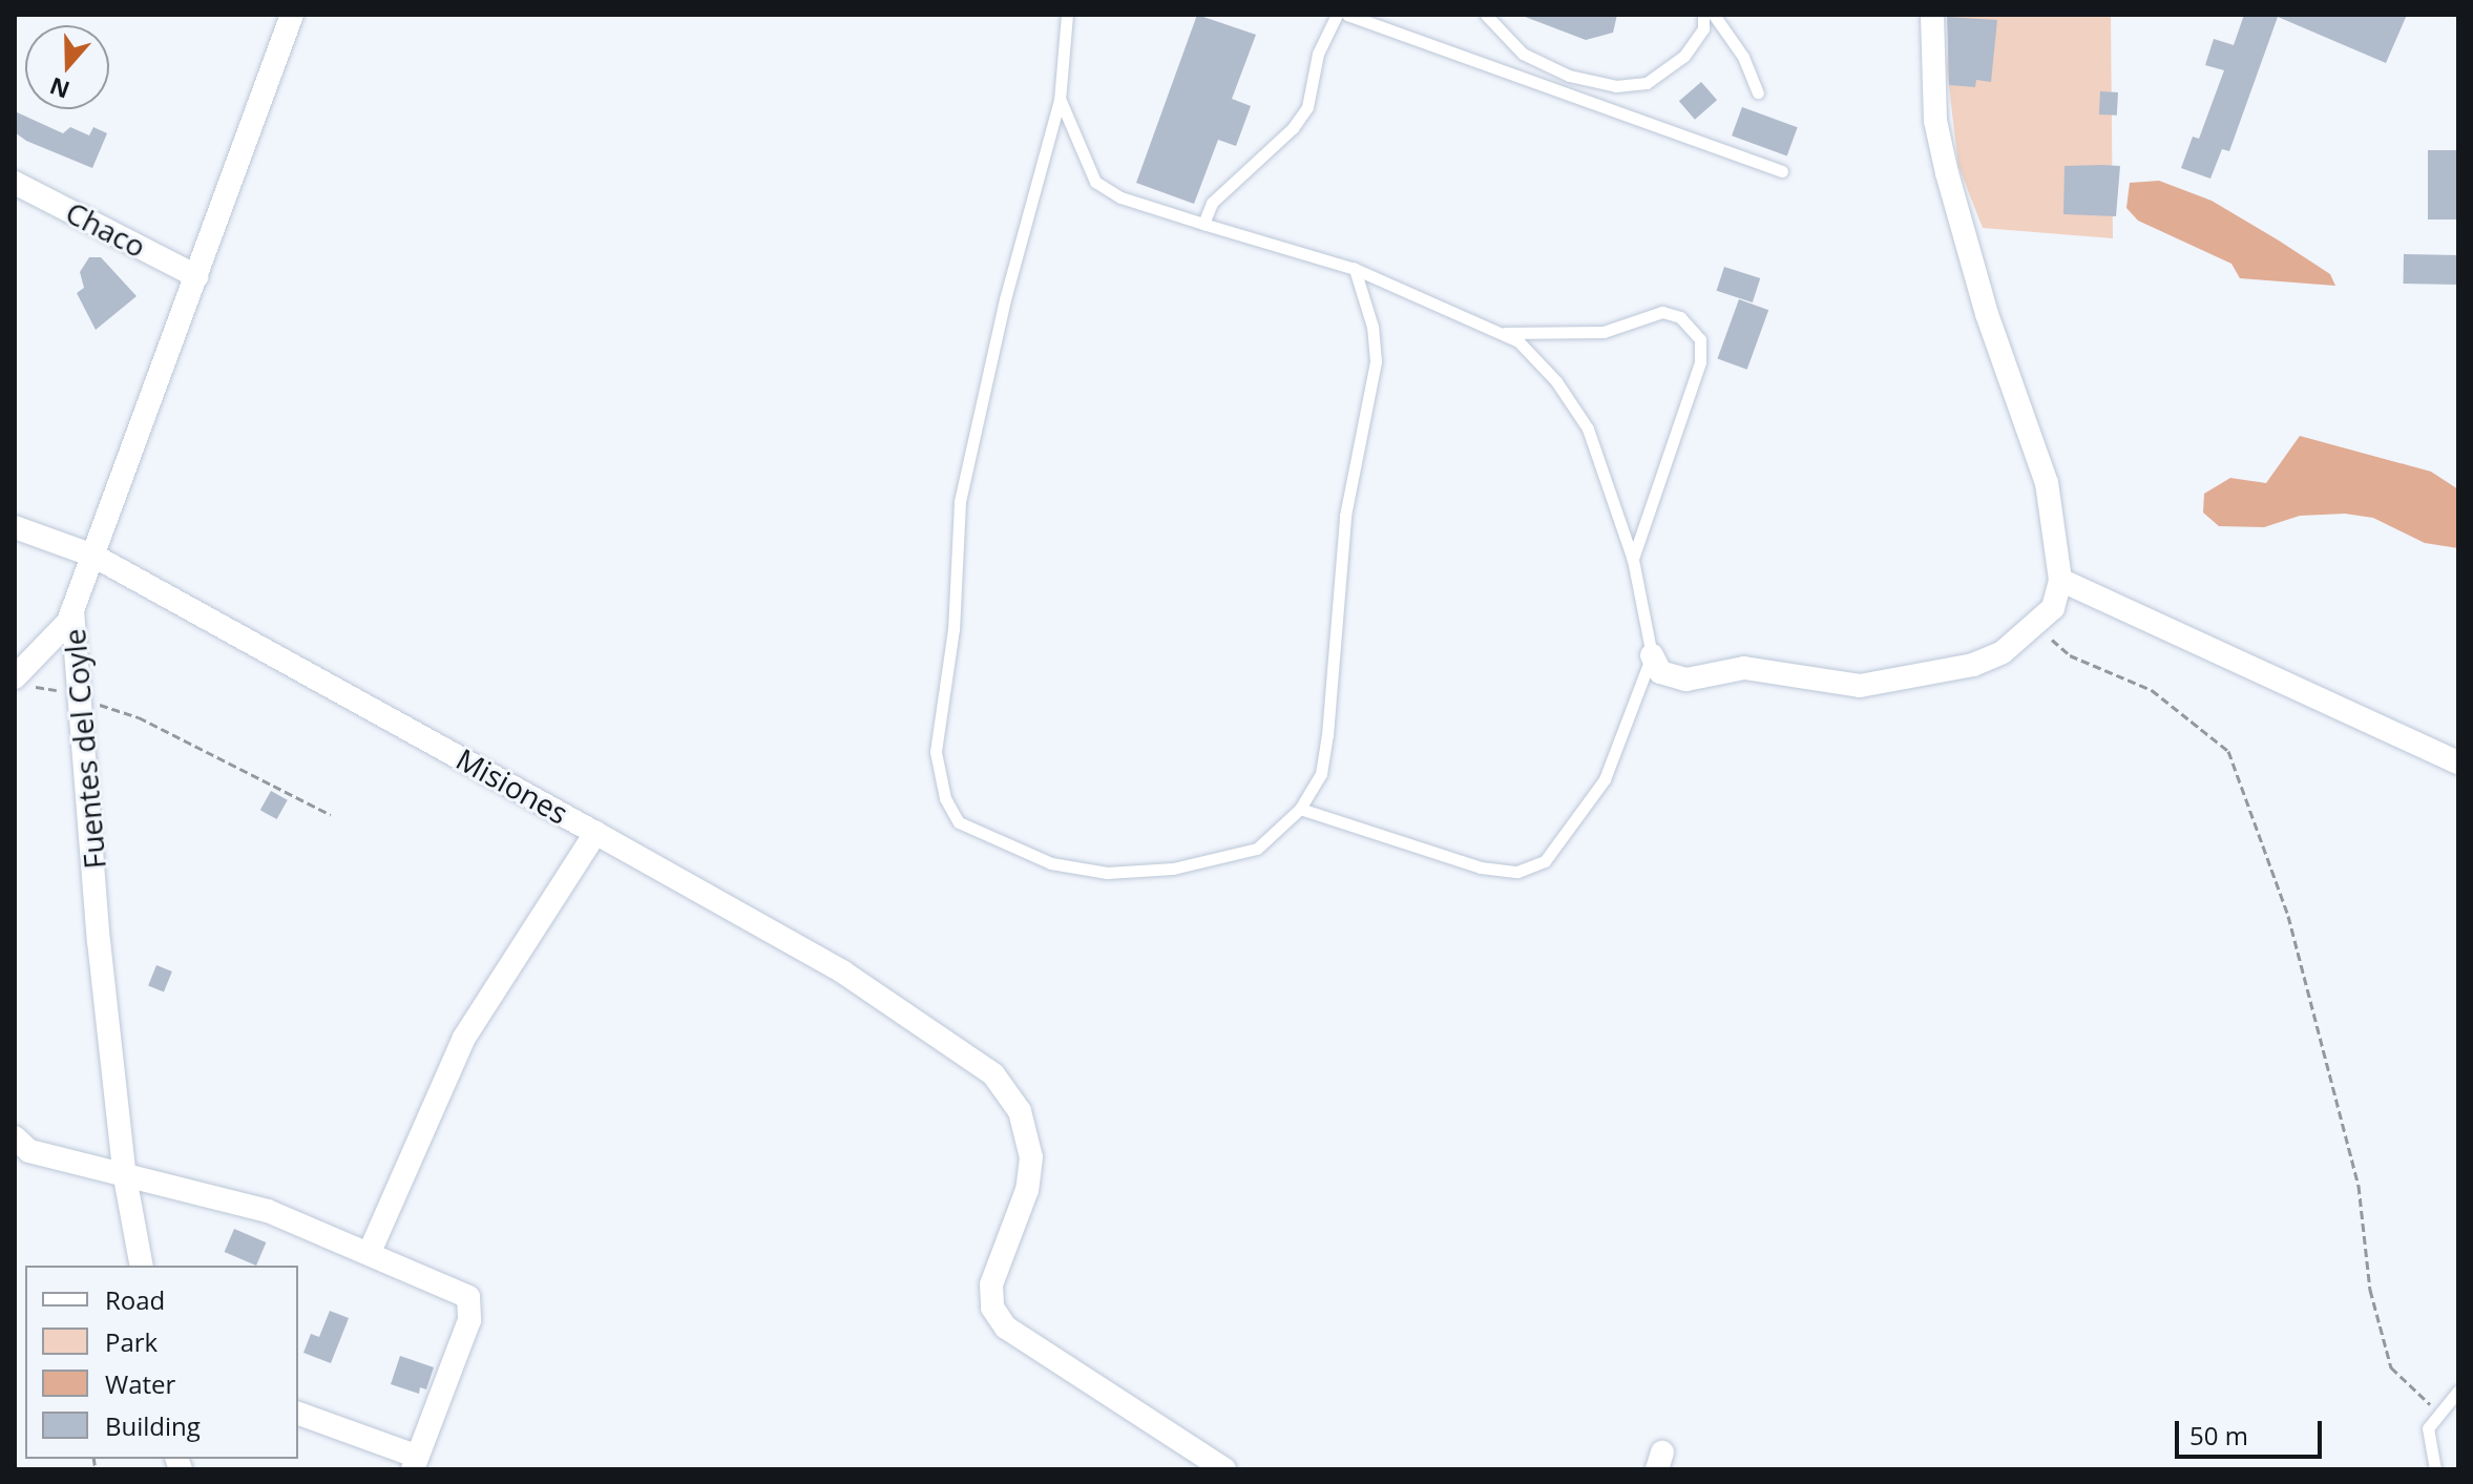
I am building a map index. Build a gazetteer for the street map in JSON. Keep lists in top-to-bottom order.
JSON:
{
  "streets": {
    "street": ["Chaco", "Fuentes del Coyle", "Misiones"]
  },
  "crossings": [
    ["Chaco", "Fuentes del Coyle"],
    ["Fuentes del Coyle", "Misiones"]
  ],
  "legend": [
    "Road",
    "Park",
    "Water",
    "Building"
  ],
  "scale_bar": "50 m",
  "north": "bottom"
}
